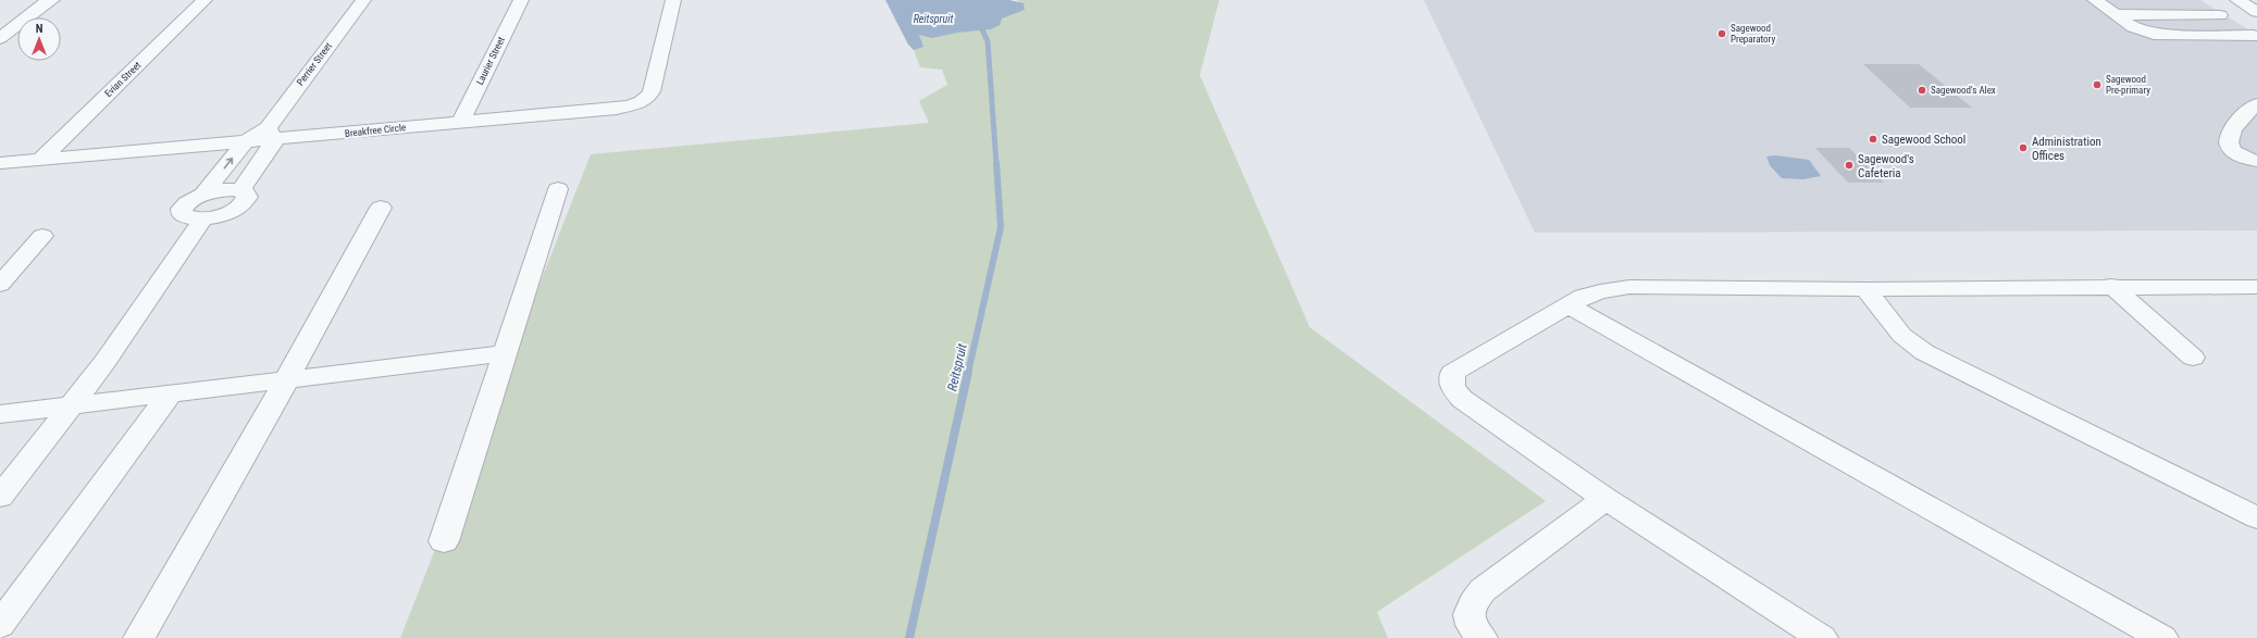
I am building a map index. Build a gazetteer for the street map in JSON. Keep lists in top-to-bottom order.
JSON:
{
  "streets": {
    "street": [
      "Laurier Street",
      "Perrier Street",
      "Evian Street",
      "Breakfree Circle"
    ]
  },
  "crossings": [
    ["Laurier Street", "Breakfree Circle"],
    ["Perrier Street", "Breakfree Circle"]
  ],
  "water": ["Reitspruit"],
  "places": [
    "Sagewood Preparatory",
    "Sagewood Pre-primary",
    "Sagewood's Alex",
    "Sagewood School",
    "Administration Offices",
    "Sagewood's Cafeteria"
  ],
  "north": "top"
}
